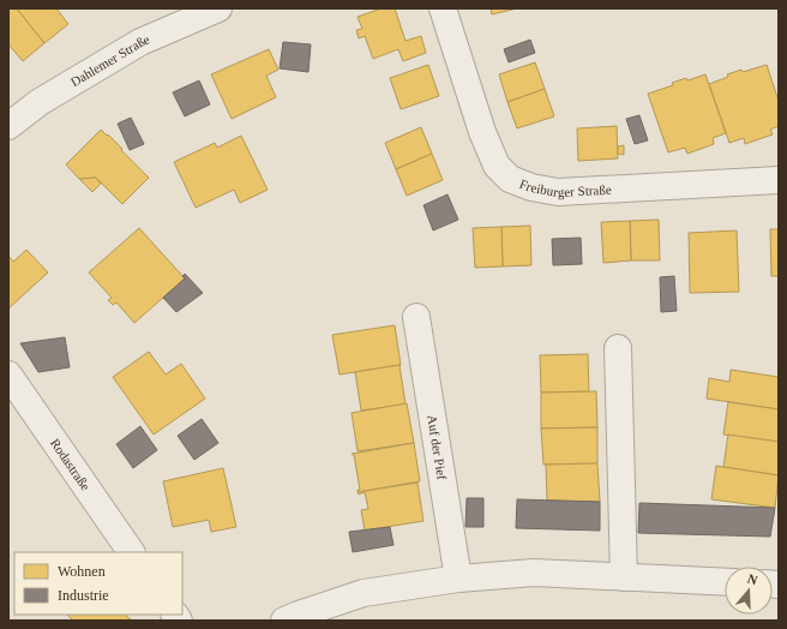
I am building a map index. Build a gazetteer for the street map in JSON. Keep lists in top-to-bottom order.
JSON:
{
  "streets": {
    "street": [
      "Dahlemer Straße",
      "Freiburger Straße",
      "Auf der Pief",
      "Rodastraße"
    ]
  },
  "legend": ["Wohnen", "Industrie"],
  "north": "top"
}
